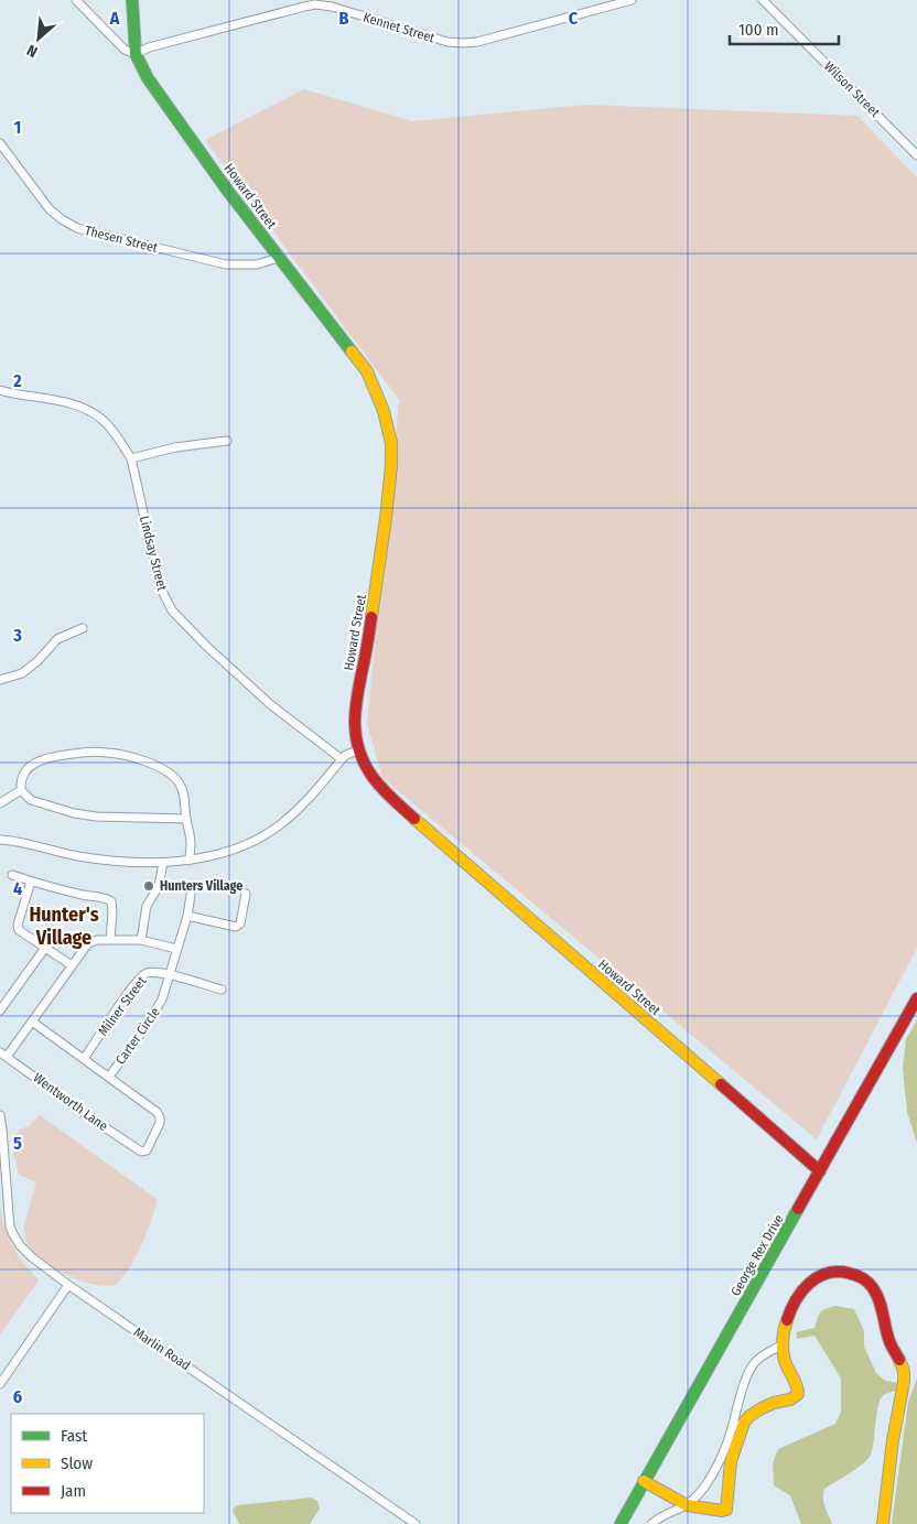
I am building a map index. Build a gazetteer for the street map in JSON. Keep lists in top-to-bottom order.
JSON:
{
  "streets": {
    "street": [
      "Kennet Street",
      "Wilson Street",
      "Howard Street",
      "Thesen Street",
      "Lindsay Street",
      "Milner Street",
      "Carter Circle",
      "Wentworth Lane",
      "George Rex Drive",
      "Marlin Road"
    ]
  },
  "crossings": [
    ["Kennet Street", "Howard Street"],
    ["Howard Street", "Thesen Street"],
    ["Howard Street", "George Rex Drive"],
    ["Milner Street", "Carter Circle"],
    ["Carter Circle", "Wentworth Lane"]
  ],
  "districts": ["Hunter's Village"],
  "places": ["Hunters Village"],
  "legend": ["Fast", "Slow", "Jam"],
  "scale_bar": "100 m",
  "north": "bottom left",
  "grid": {
    "columns": ["A", "B", "C"],
    "rows": [
      "1",
      "2",
      "3",
      "4",
      "5",
      "6"
    ]
  }
}
